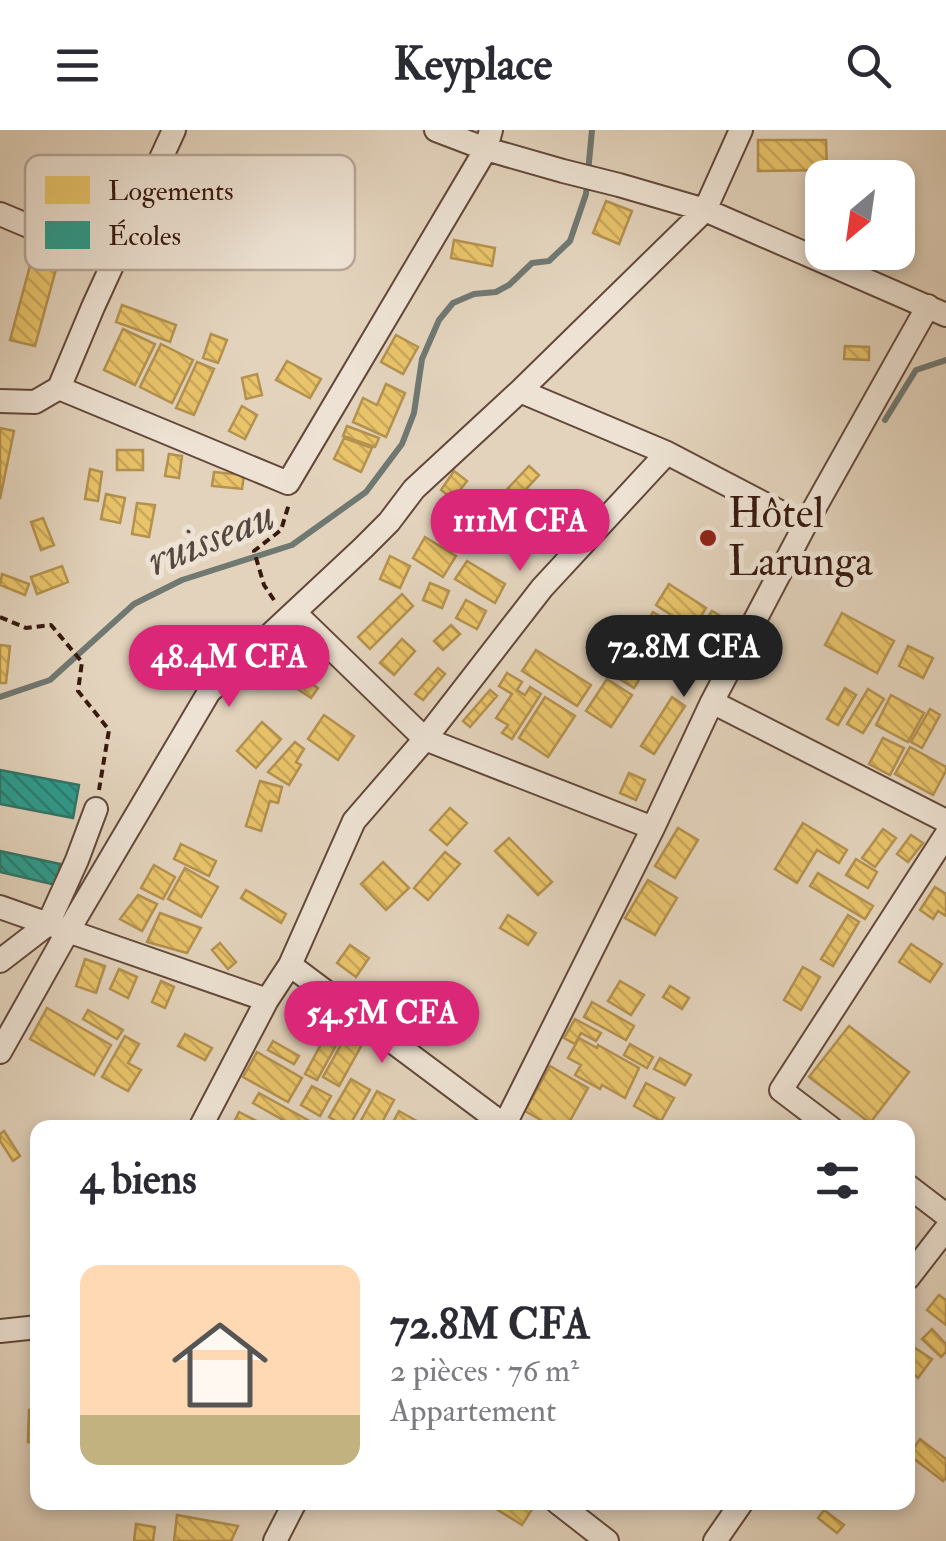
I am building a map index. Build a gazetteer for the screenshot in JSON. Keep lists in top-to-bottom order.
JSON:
{
  "water": ["ruisseau"],
  "places": ["Hôtel Larunga"],
  "legend": ["Logements", "Écoles"],
  "north": "bottom left",
  "page": {
    "header": "Keyplace",
    "price": [
      "111M CFA",
      "72.8M CFA",
      "48.4M CFA",
      "54.5M CFA"
    ],
    "heading": "4 biens",
    "list": [
      {
        "name": "72.8M CFA",
        "note": "2 pièces · 76 m² · Appartement"
      }
    ]
  }
}
